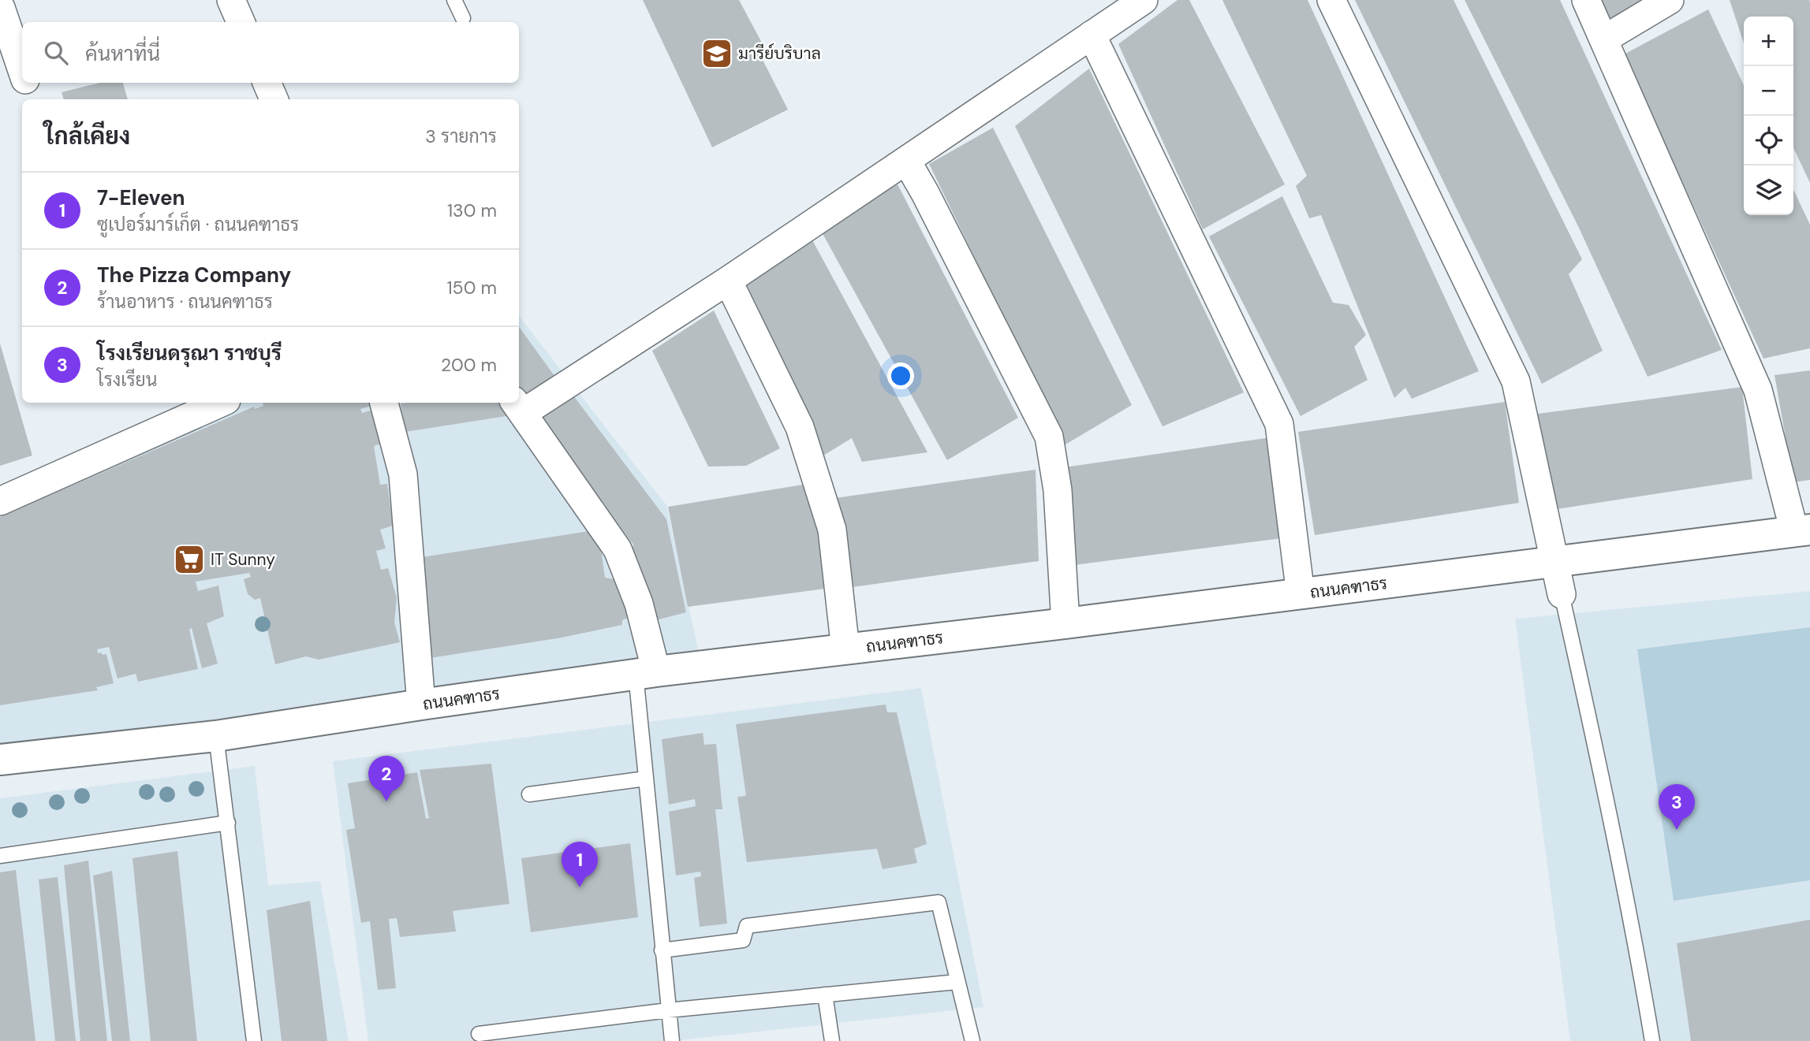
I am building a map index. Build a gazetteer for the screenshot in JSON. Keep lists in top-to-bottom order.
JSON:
{
  "streets": {
    "street": ["ถนนคฑาธร"]
  },
  "places": {
    "school or university": ["มารีย์บริบาล"],
    "supermarket": ["IT Sunny"]
  },
  "page": {
    "map_buttons": ["+", "−"],
    "search": "ค้นหาที่นี่",
    "heading": ["ใกล้เคียง", "3 รายการ"],
    "list": [
      {
        "mark": "1",
        "name": "7-Eleven",
        "note": "ซูเปอร์มาร์เก็ต · ถนนคฑาธร",
        "value": "130 m"
      },
      {
        "mark": "2",
        "name": "The Pizza Company",
        "note": "ร้านอาหาร · ถนนคฑาธร",
        "value": "150 m"
      },
      {
        "mark": "3",
        "name": "โรงเรียนดรุณา ราชบุรี",
        "note": "โรงเรียน",
        "value": "200 m"
      }
    ],
    "pins": ["2", "3", "1"]
  }
}
